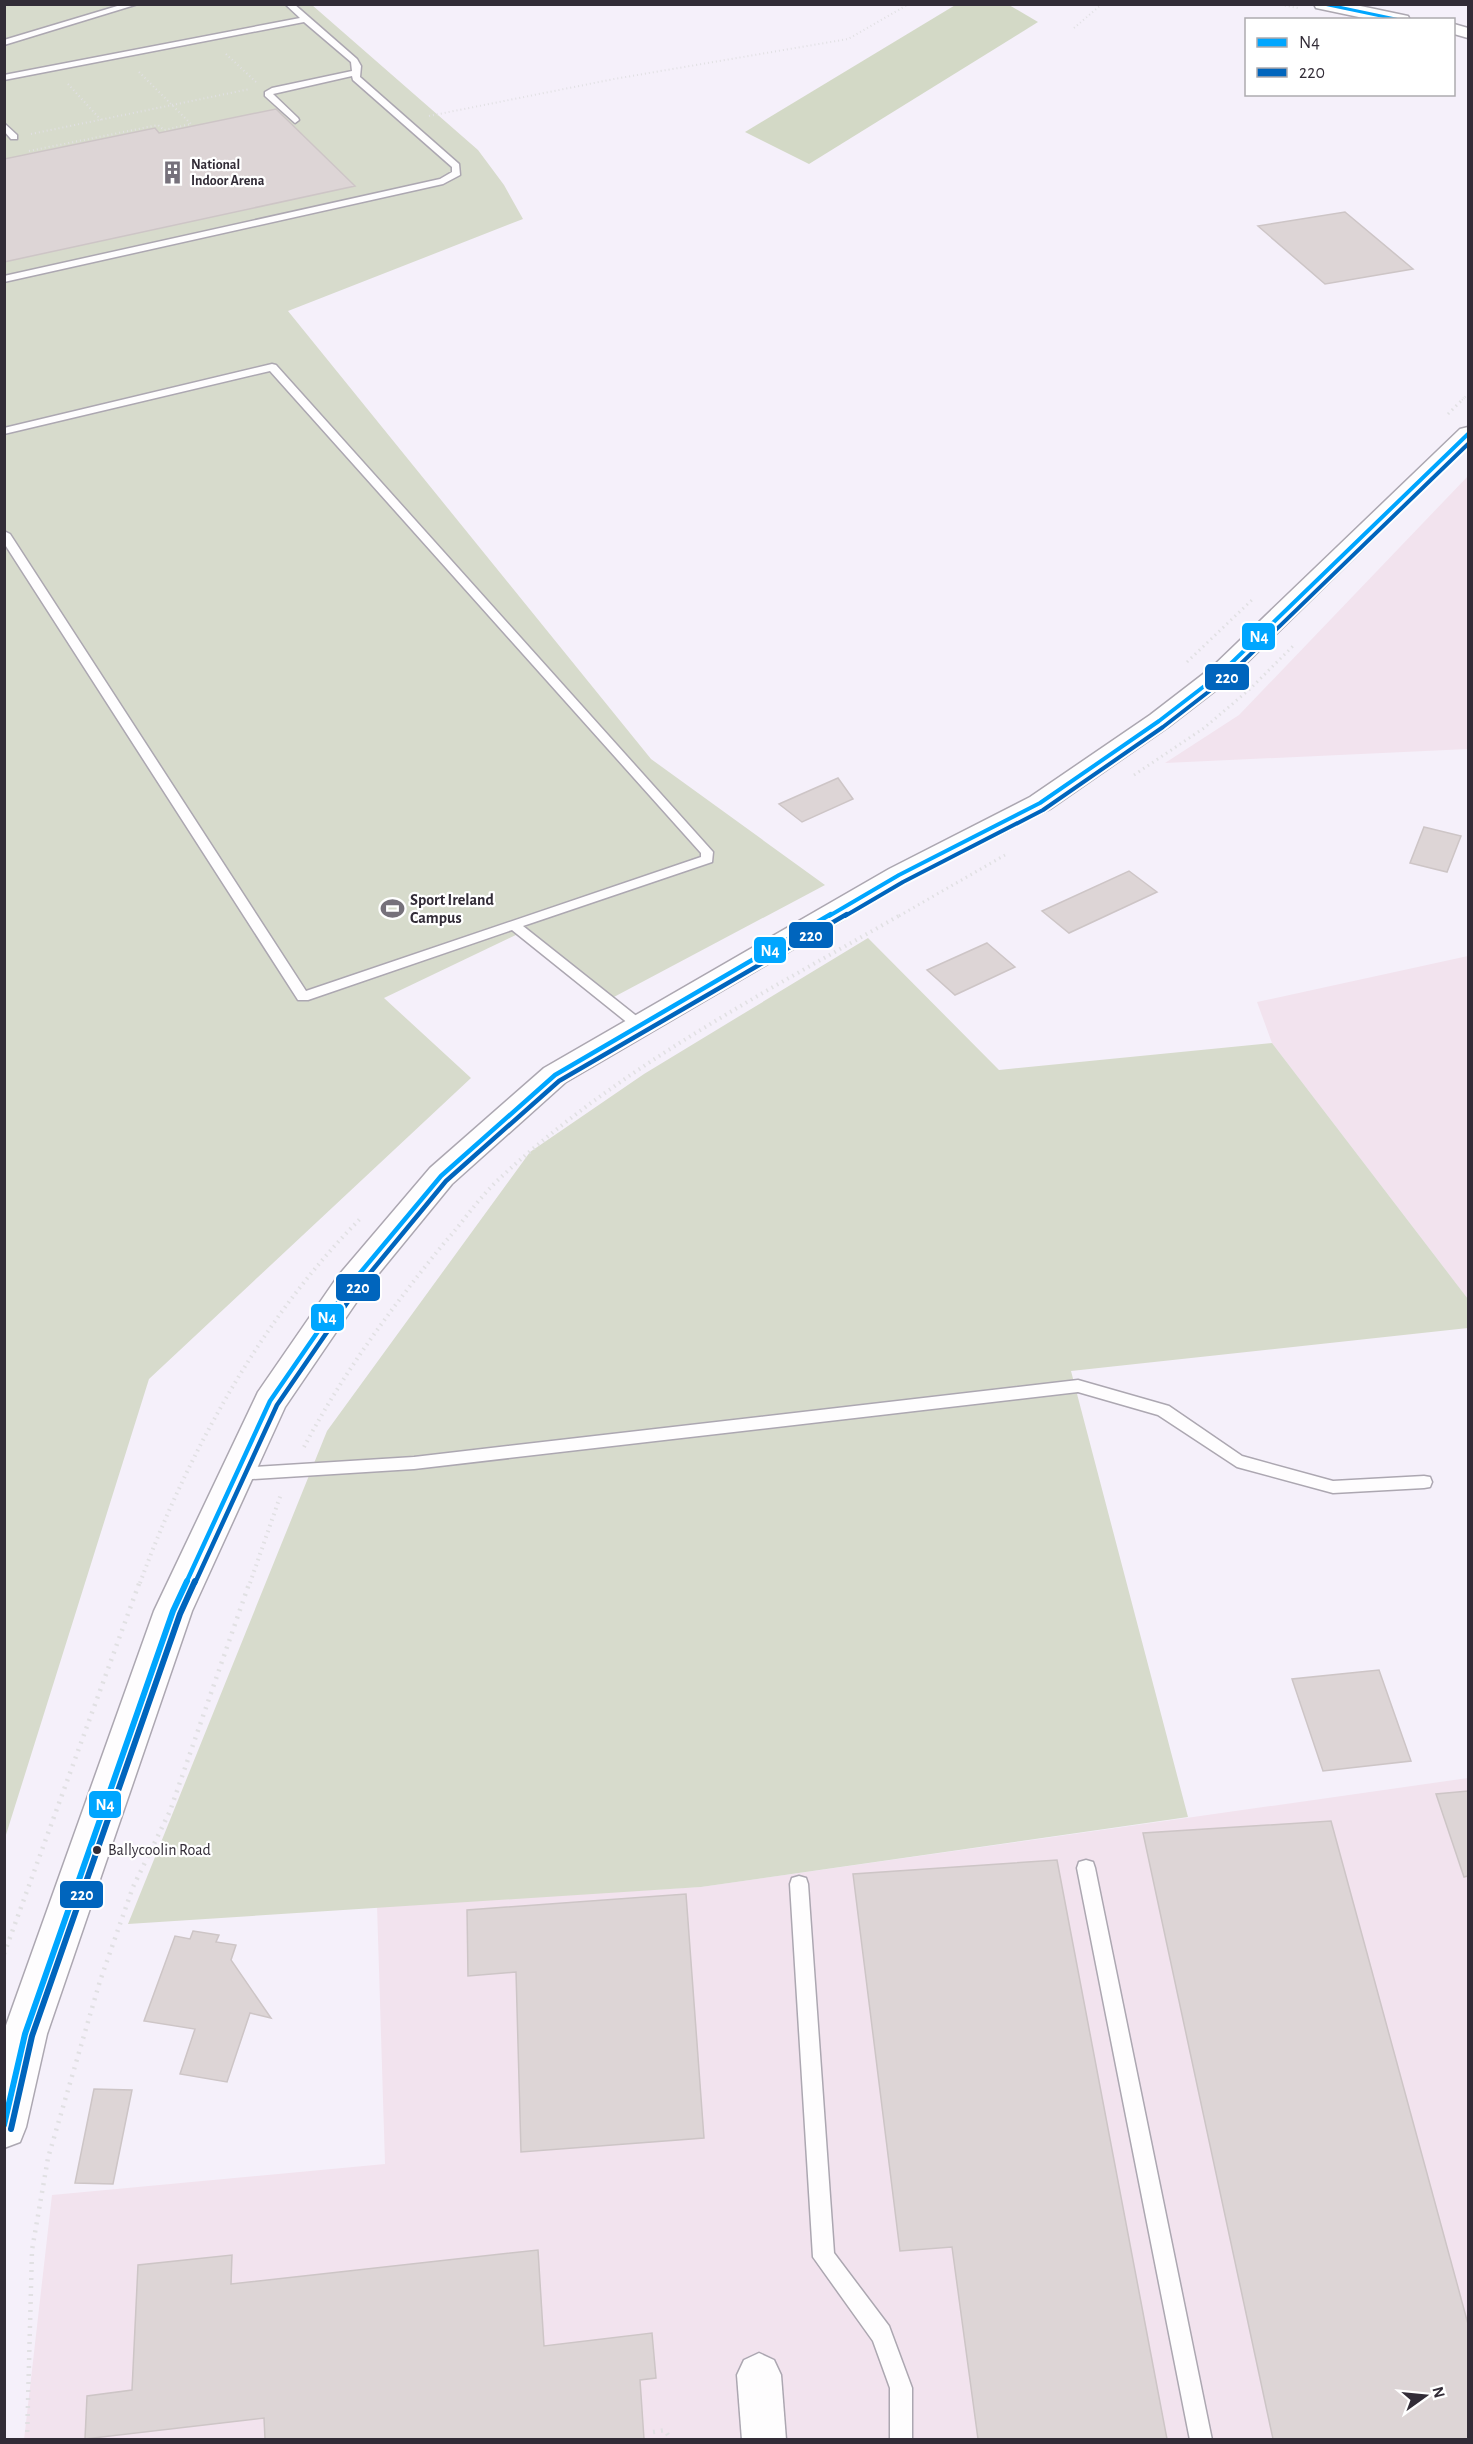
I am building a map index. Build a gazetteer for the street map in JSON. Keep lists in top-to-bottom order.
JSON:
{
  "places": {
    "building": ["National Indoor Arena"],
    "sports": ["Sport Ireland Campus"],
    "other": ["Ballycoolin Road"]
  },
  "lines": ["transit line N4", "transit line 220"],
  "legend": ["N4", "220"],
  "north": "right"
}
